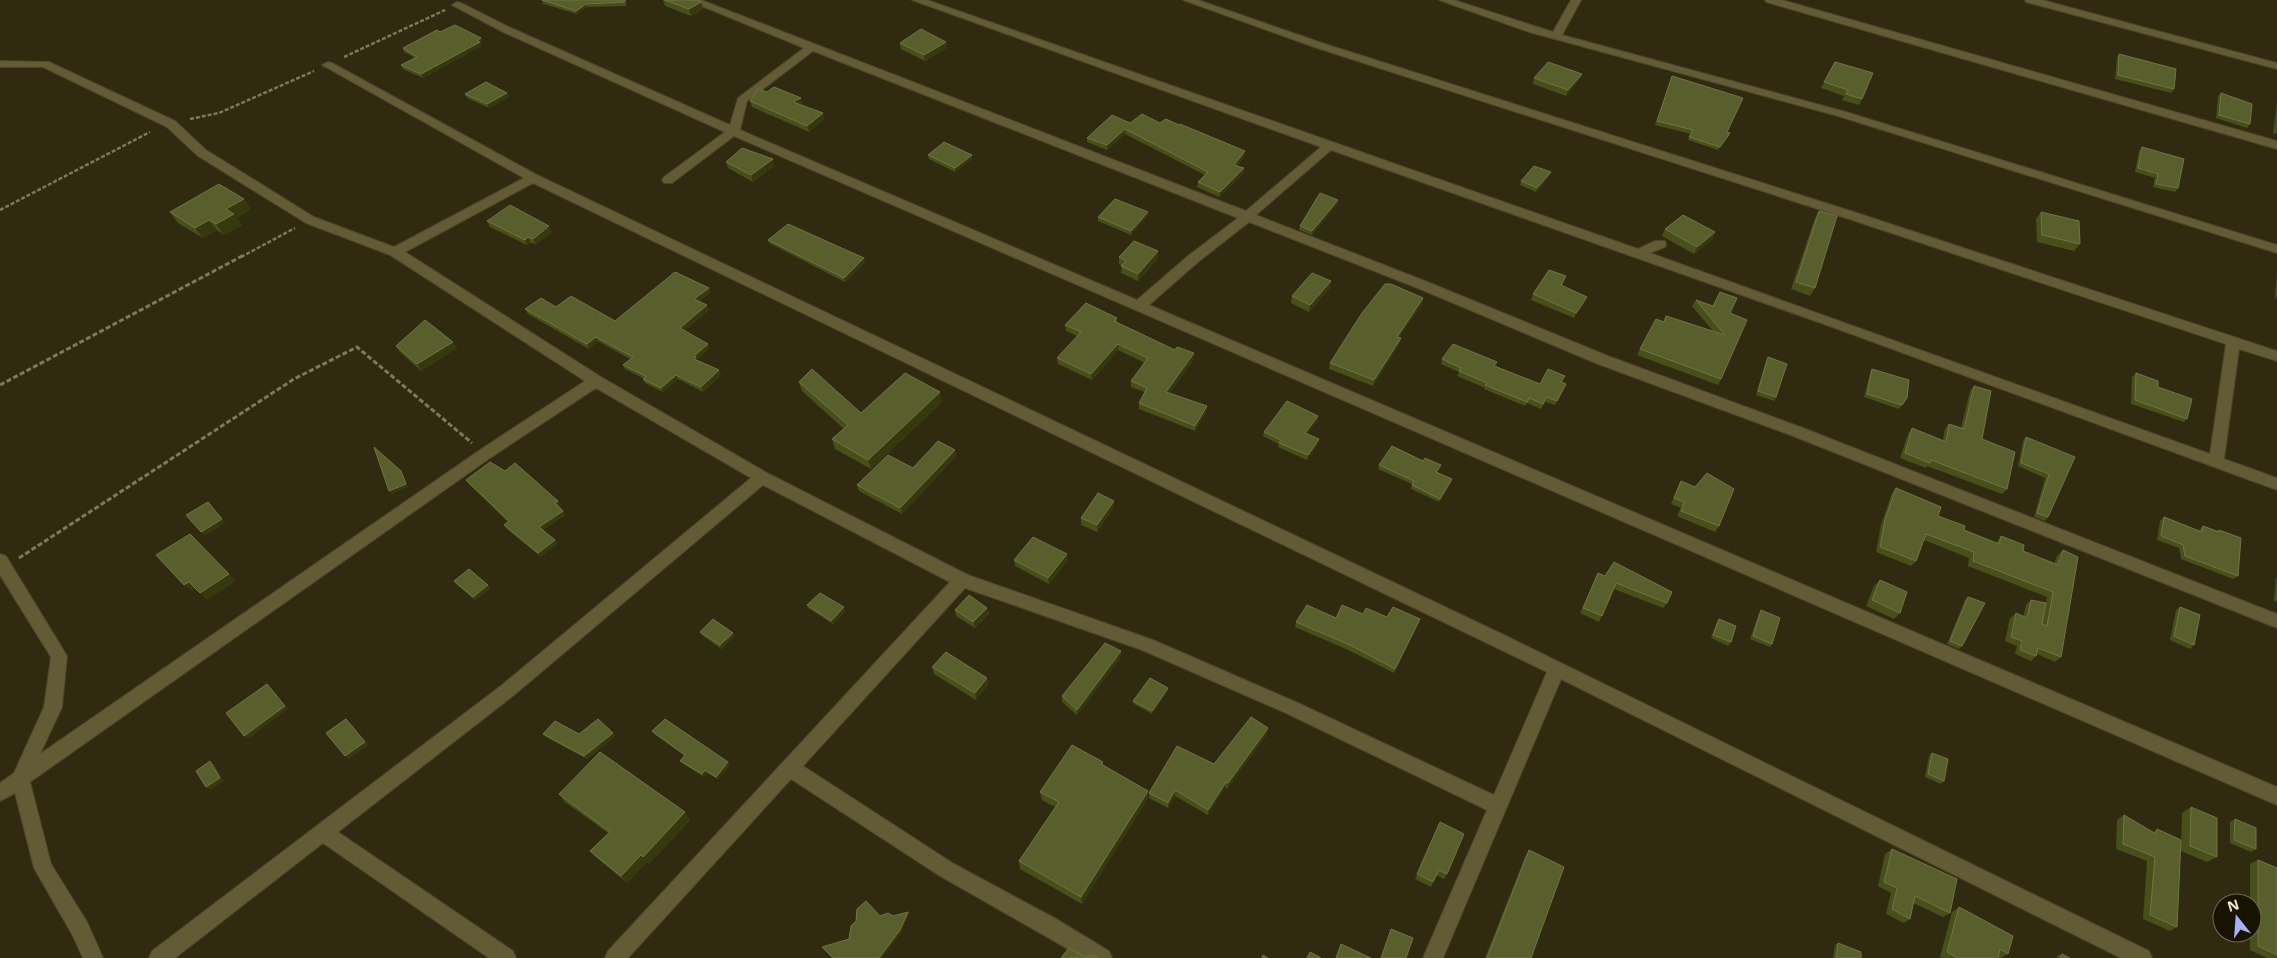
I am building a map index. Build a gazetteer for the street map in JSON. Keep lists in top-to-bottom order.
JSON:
{
  "north": "top"
}
